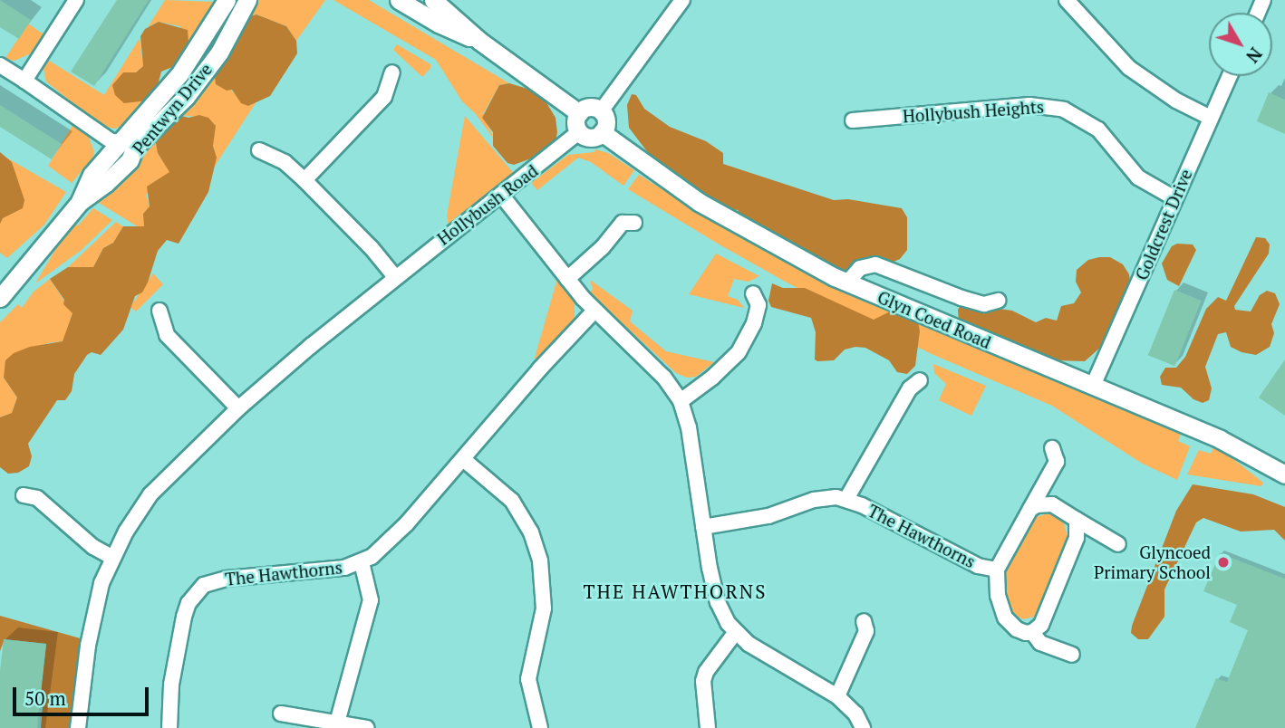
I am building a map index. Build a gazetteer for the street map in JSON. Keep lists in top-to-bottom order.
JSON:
{
  "streets": {
    "street": [
      "Pentwyn Drive",
      "Hollybush Heights",
      "Hollybush Road",
      "Goldcrest Drive",
      "Glyn Coed Road",
      "The Hawthorns"
    ]
  },
  "crossings": [
    ["Hollybush Heights", "Goldcrest Drive"],
    ["Hollybush Road", "Glyn Coed Road"],
    ["Goldcrest Drive", "Glyn Coed Road"]
  ],
  "districts": ["THE HAWTHORNS"],
  "places": ["Glyncoed Primary School"],
  "scale_bar": "50 m",
  "north": "bottom right"
}
